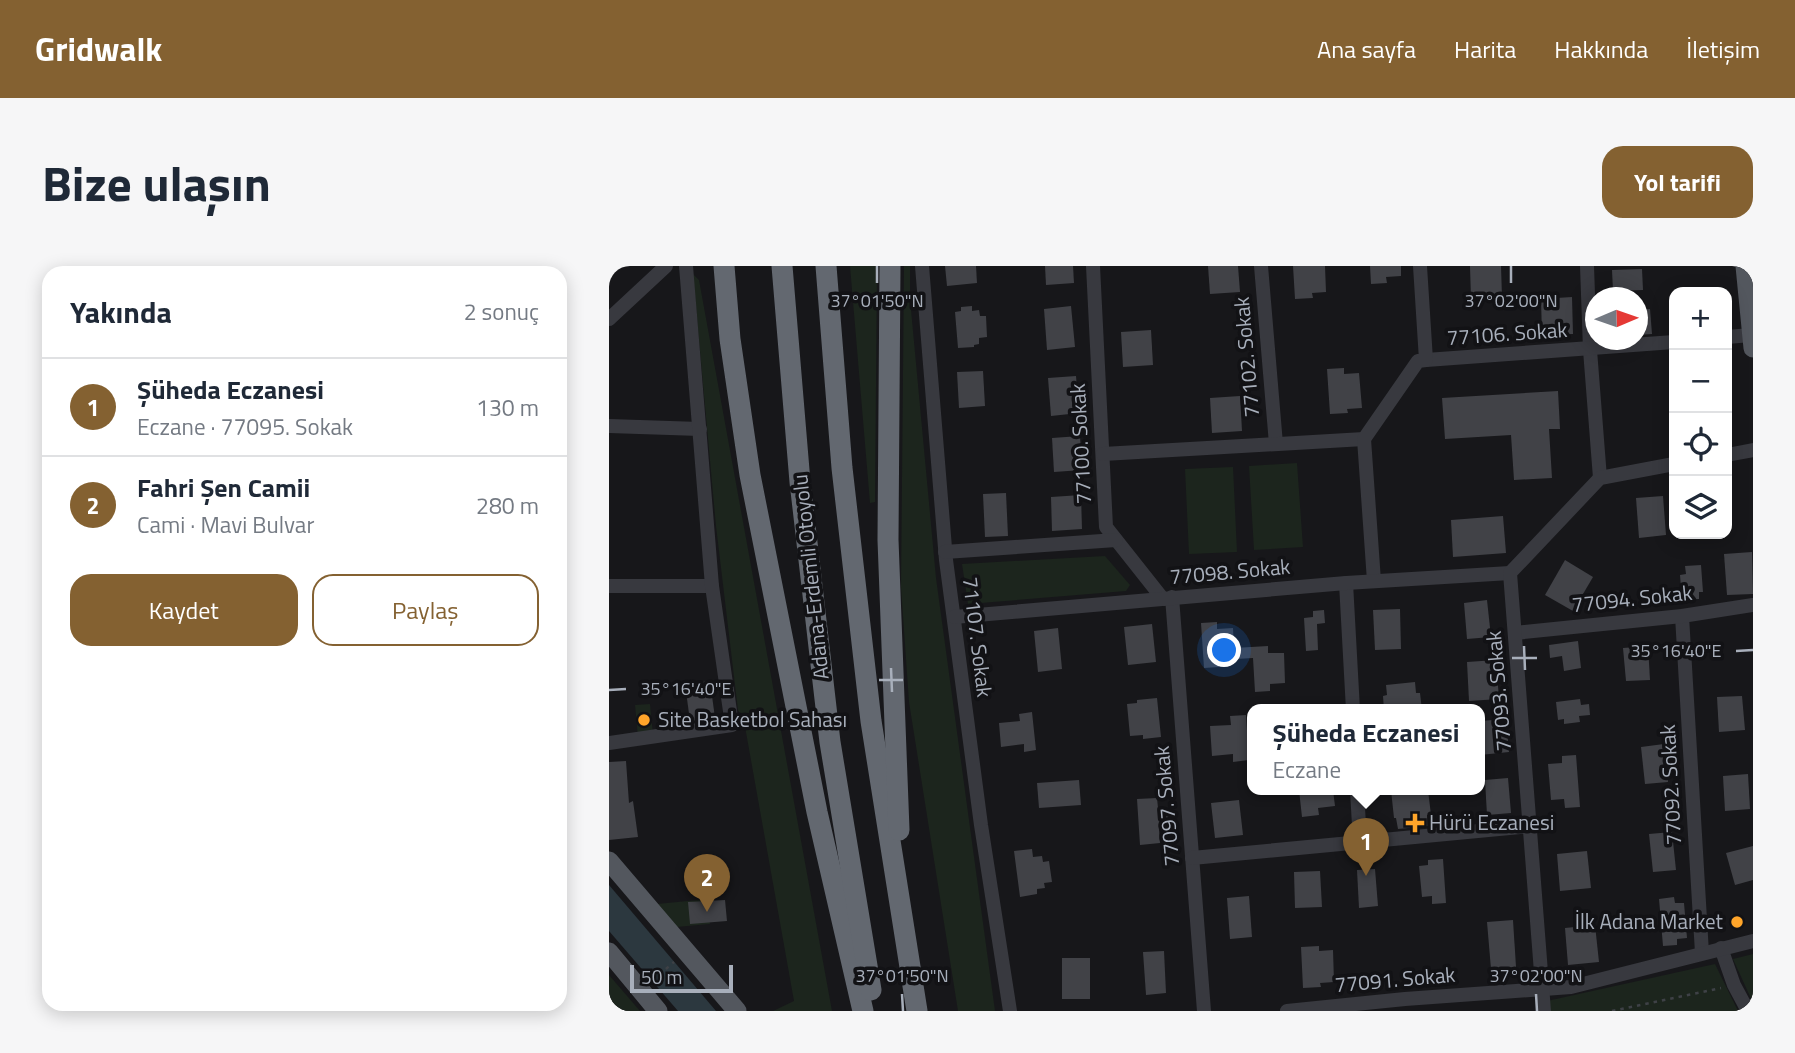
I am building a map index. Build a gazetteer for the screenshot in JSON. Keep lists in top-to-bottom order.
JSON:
{
  "streets": {
    "highway": ["Adana-Erdemli Otoyolu"],
    "street": [
      "77106. Sokak",
      "77102. Sokak",
      "77100. Sokak",
      "77098. Sokak",
      "77094. Sokak",
      "71107. Sokak",
      "77093. Sokak",
      "77092. Sokak",
      "77097. Sokak",
      "77091. Sokak"
    ]
  },
  "crossings": [
    ["77100. Sokak", "77098. Sokak"],
    ["77100. Sokak", "77097. Sokak"],
    ["77098. Sokak", "71107. Sokak"],
    ["77098. Sokak", "77093. Sokak"],
    ["77098. Sokak", "77097. Sokak"],
    ["77094. Sokak", "77093. Sokak"],
    ["77094. Sokak", "77092. Sokak"],
    ["77093. Sokak", "77091. Sokak"],
    ["77092. Sokak", "77091. Sokak"]
  ],
  "places": {
    "other": ["Site Basketbol Sahası", "İlk Adana Market"],
    "health": ["Hürü Eczanesi"]
  },
  "scale_bar": "50 m",
  "north": "right",
  "page": {
    "header": "Gridwalk",
    "nav": [
      "Ana sayfa",
      "Harita",
      "Hakkında",
      "İletişim"
    ],
    "title": "Bize ulaşın",
    "buttons": [
      "Yol tarifi",
      ["Kaydet", "Paylaş"]
    ],
    "heading": ["Yakında", "2 sonuç"],
    "map_buttons": ["+", "−"],
    "list": [
      {
        "mark": "1",
        "name": "Şüheda Eczanesi",
        "note": "Eczane · 77095. Sokak",
        "value": "130 m"
      },
      {
        "mark": "2",
        "name": "Fahri Şen Camii",
        "note": "Cami · Mavi Bulvar",
        "value": "280 m"
      }
    ],
    "popup": ["Şüheda Eczanesi", "Eczane"],
    "pins": ["1", "2"],
    "scale": "50 m"
  },
  "coordinates": ["37°01'50\"N", "37°02'00\"N", "35°16'40\"E"]
}
